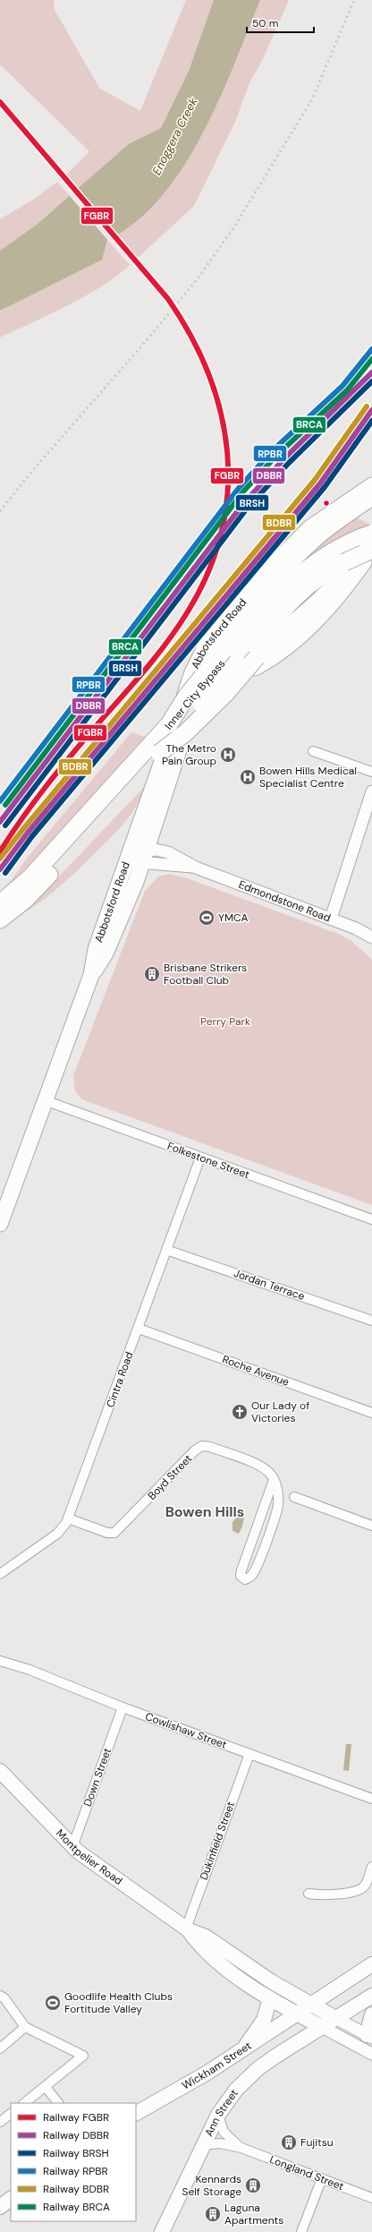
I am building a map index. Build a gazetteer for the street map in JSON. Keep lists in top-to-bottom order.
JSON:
{
  "streets": {
    "highway": ["Abbotsford Road", "Inner City Bypass"],
    "main road": ["Montpelier Road", "Wickham Street", "Ann Street"],
    "street": [
      "Edmondstone Road",
      "Folkestone Street",
      "Jordan Terrace",
      "Roche Avenue",
      "Cintra Road",
      "Boyd Street",
      "Cowlishaw Street",
      "Down Street",
      "Dukinfield Street",
      "Longland Street"
    ]
  },
  "crossings": [
    ["Abbotsford Road", "Edmondstone Road"],
    ["Abbotsford Road", "Folkestone Street"],
    ["Folkestone Street", "Cintra Road"],
    ["Jordan Terrace", "Cintra Road"],
    ["Roche Avenue", "Cintra Road"],
    ["Cintra Road", "Boyd Street"],
    ["Cowlishaw Street", "Down Street"],
    ["Cowlishaw Street", "Dukinfield Street"],
    ["Down Street", "Montpelier Road"],
    ["Dukinfield Street", "Montpelier Road"],
    ["Montpelier Road", "Wickham Street"],
    ["Montpelier Road", "Ann Street"],
    ["Ann Street", "Longland Street"]
  ],
  "districts": ["Bowen Hills"],
  "water": ["Enoggera Creek"],
  "parks": ["Perry Park"],
  "places": {
    "hospital": ["The Metro Pain Group", "Bowen Hills Medical Specialist Centre"],
    "sports": ["YMCA", "Goodlife Health Clubs Fortitude Valley"],
    "building": [
      "Brisbane Strikers Football Club",
      "Fujitsu",
      "Kennards Self Storage",
      "Laguna Apartments"
    ],
    "church": ["Our Lady of Victories"]
  },
  "lines": [
    "rail line FGBR",
    "rail line RPBR",
    "rail line BRCA",
    "rail line DBBR",
    "rail line BRSH",
    "rail line BDBR"
  ],
  "legend": [
    "Railway FGBR",
    "Railway DBBR",
    "Railway BRSH",
    "Railway RPBR",
    "Railway BDBR",
    "Railway BRCA"
  ],
  "scale_bar": "50 m"
}
